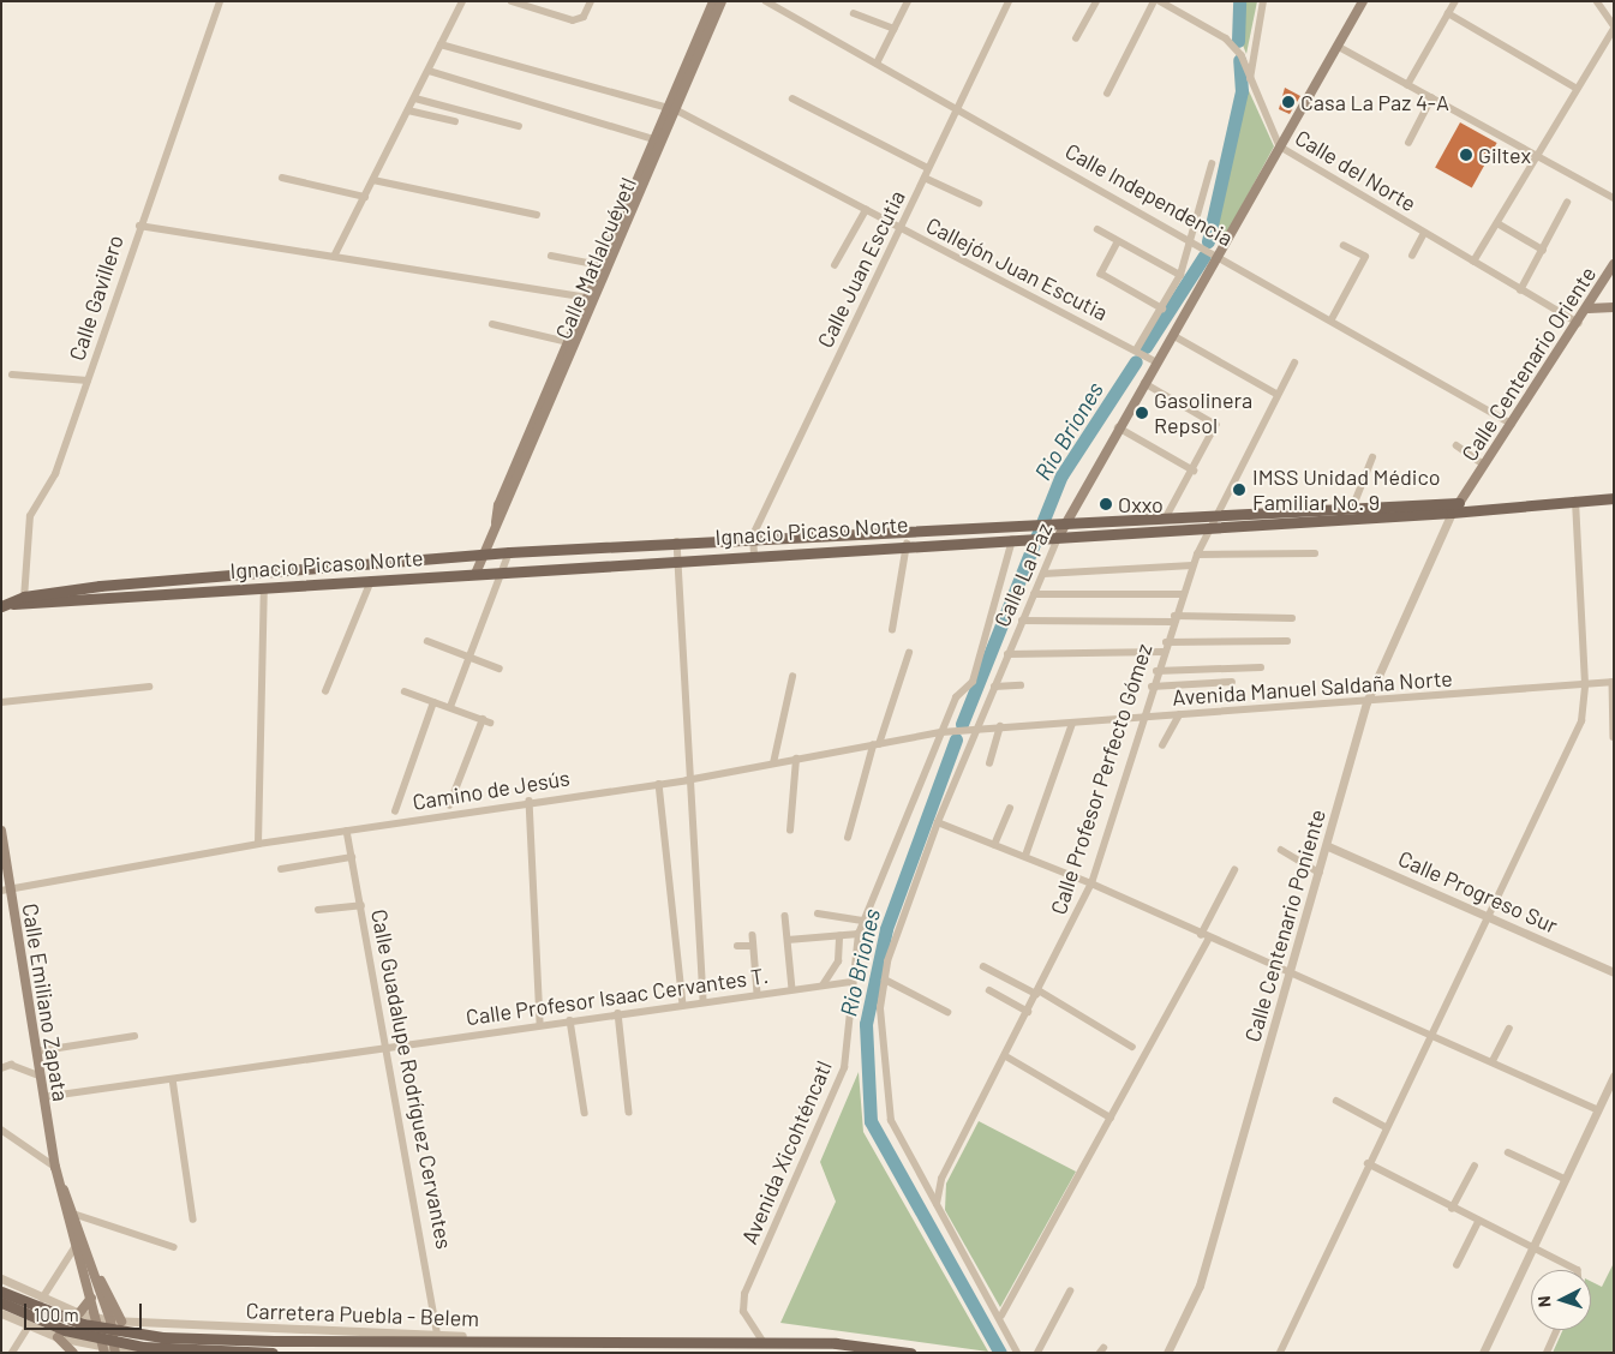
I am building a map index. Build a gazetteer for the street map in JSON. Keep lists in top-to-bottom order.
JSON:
{
  "streets": {
    "main road": [
      "Calle Matlalcuéyetl",
      "Calle Centenario Oriente",
      "Ignacio Picaso Norte",
      "Calle La Paz",
      "Calle Emiliano Zapata",
      "Carretera Puebla - Belem"
    ],
    "street": [
      "Calle del Norte",
      "Calle Independencia",
      "Calle Juan Escutia",
      "Callejón Juan Escutia",
      "Calle Gavillero",
      "Avenida Manuel Saldaña Norte",
      "Calle Profesor Perfecto Gómez",
      "Camino de Jesús",
      "Calle Progreso Sur",
      "Calle Centenario Poniente",
      "Calle Profesor Isaac Cervantes T.",
      "Calle Guadalupe Rodríguez Cervantes",
      "Avenida Xicohténcatl"
    ]
  },
  "crossings": [
    ["Calle del Norte", "Calle Centenario Oriente"],
    ["Calle del Norte", "Calle La Paz"],
    ["Calle Independencia", "Calle Juan Escutia"],
    ["Calle Independencia", "Calle Centenario Oriente"],
    ["Calle Independencia", "Calle La Paz"],
    ["Calle Matlalcuéyetl", "Callejón Juan Escutia"],
    ["Calle Matlalcuéyetl", "Ignacio Picaso Norte"],
    ["Calle Juan Escutia", "Callejón Juan Escutia"],
    ["Calle Juan Escutia", "Ignacio Picaso Norte"],
    ["Callejón Juan Escutia", "Calle La Paz"],
    ["Calle Gavillero", "Ignacio Picaso Norte"],
    ["Calle Centenario Oriente", "Ignacio Picaso Norte"],
    ["Calle Centenario Oriente", "Calle Centenario Poniente"],
    ["Ignacio Picaso Norte", "Calle La Paz"],
    ["Ignacio Picaso Norte", "Calle Profesor Perfecto Gómez"],
    ["Ignacio Picaso Norte", "Calle Centenario Poniente"],
    ["Ignacio Picaso Norte", "Avenida Xicohténcatl"],
    ["Calle La Paz", "Avenida Manuel Saldaña Norte"],
    ["Calle La Paz", "Calle Profesor Perfecto Gómez"],
    ["Calle La Paz", "Camino de Jesús"],
    ["Avenida Manuel Saldaña Norte", "Calle Profesor Perfecto Gómez"],
    ["Avenida Manuel Saldaña Norte", "Camino de Jesús"],
    ["Avenida Manuel Saldaña Norte", "Calle Centenario Poniente"],
    ["Camino de Jesús", "Calle Emiliano Zapata"],
    ["Camino de Jesús", "Calle Guadalupe Rodríguez Cervantes"],
    ["Camino de Jesús", "Avenida Xicohténcatl"],
    ["Calle Progreso Sur", "Calle Centenario Poniente"],
    ["Calle Profesor Isaac Cervantes T.", "Calle Emiliano Zapata"],
    ["Calle Profesor Isaac Cervantes T.", "Calle Guadalupe Rodríguez Cervantes"],
    ["Calle Profesor Isaac Cervantes T.", "Avenida Xicohténcatl"],
    ["Calle Emiliano Zapata", "Carretera Puebla - Belem"],
    ["Calle Guadalupe Rodríguez Cervantes", "Carretera Puebla - Belem"],
    ["Avenida Xicohténcatl", "Carretera Puebla - Belem"]
  ],
  "water": ["Rio Briones"],
  "places": [
    "Casa La Paz 4-A",
    "Giltex",
    "Gasolinera Repsol",
    "IMSS Unidad Médico Familiar No. 9",
    "Oxxo"
  ],
  "scale_bar": "100 m",
  "north": "left"
}
